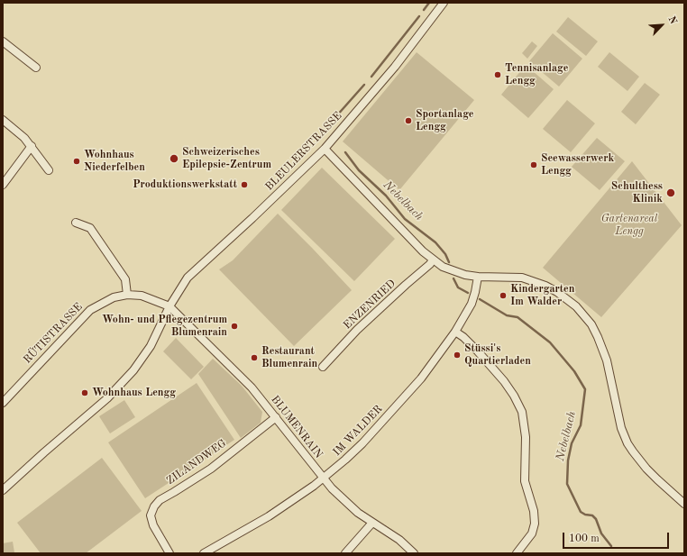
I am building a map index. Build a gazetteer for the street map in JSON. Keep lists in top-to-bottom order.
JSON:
{
  "streets": {
    "street": [
      "BLEULERSTRASSE",
      "ENZENRIED",
      "RÜTISTRASSE",
      "BLUMENRAIN",
      "IM WALDER",
      "ZILANDWEG"
    ]
  },
  "crossings": [
    ["BLEULERSTRASSE", "RÜTISTRASSE"],
    ["BLEULERSTRASSE", "BLUMENRAIN"],
    ["RÜTISTRASSE", "BLUMENRAIN"],
    ["BLUMENRAIN", "IM WALDER"],
    ["BLUMENRAIN", "ZILANDWEG"]
  ],
  "water": ["Nebelbach"],
  "parks": ["Gartenareal Lengg"],
  "places": [
    "Tennisanlage Lengg",
    "Sportanlage Lengg",
    "Schweizerisches Epilepsie-Zentrum",
    "Wohnhaus Niederfelben",
    "Seewasserwerk Lengg",
    "Produktionswerkstatt",
    "Schulthess Klinik",
    "Kindergarten Im Walder",
    "Wohn- und Pflegezentrum Blumenrain",
    "Stüssi's Quartierladen",
    "Restaurant Blumenrain",
    "Wohnhaus Lengg"
  ],
  "scale_bar": "100 m",
  "north": "top right"
}
